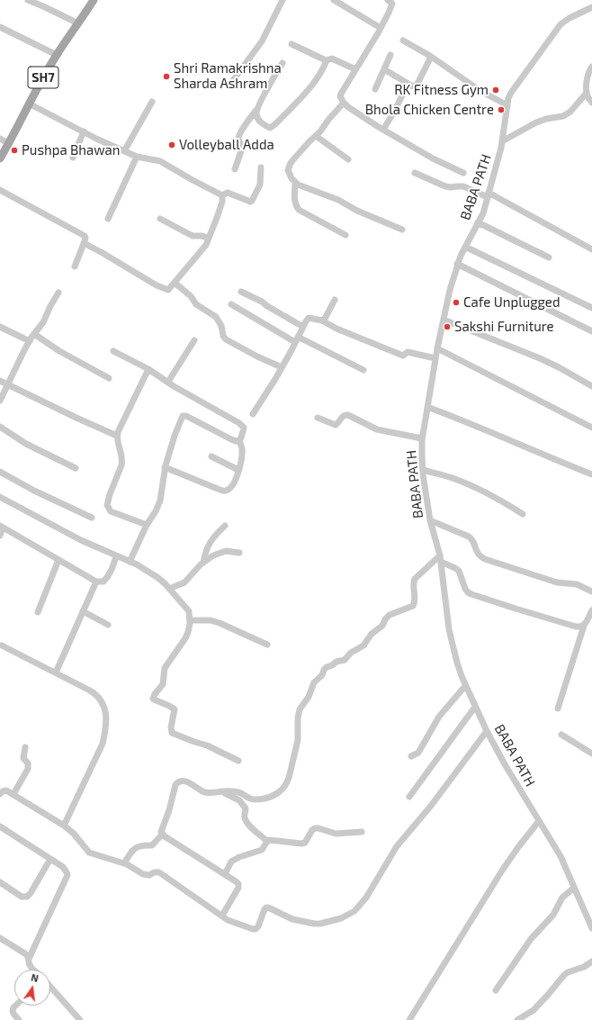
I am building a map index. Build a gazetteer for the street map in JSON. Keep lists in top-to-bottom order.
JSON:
{
  "streets": {
    "main road": ["SH7"],
    "street": ["BABA PATH"]
  },
  "places": [
    "Shri Ramakrishna Sharda Ashram",
    "RK Fitness Gym",
    "Bhola Chicken Centre",
    "Volleyball Adda",
    "Pushpa Bhawan",
    "Cafe Unplugged",
    "Sakshi Furniture"
  ],
  "north": "top"
}
